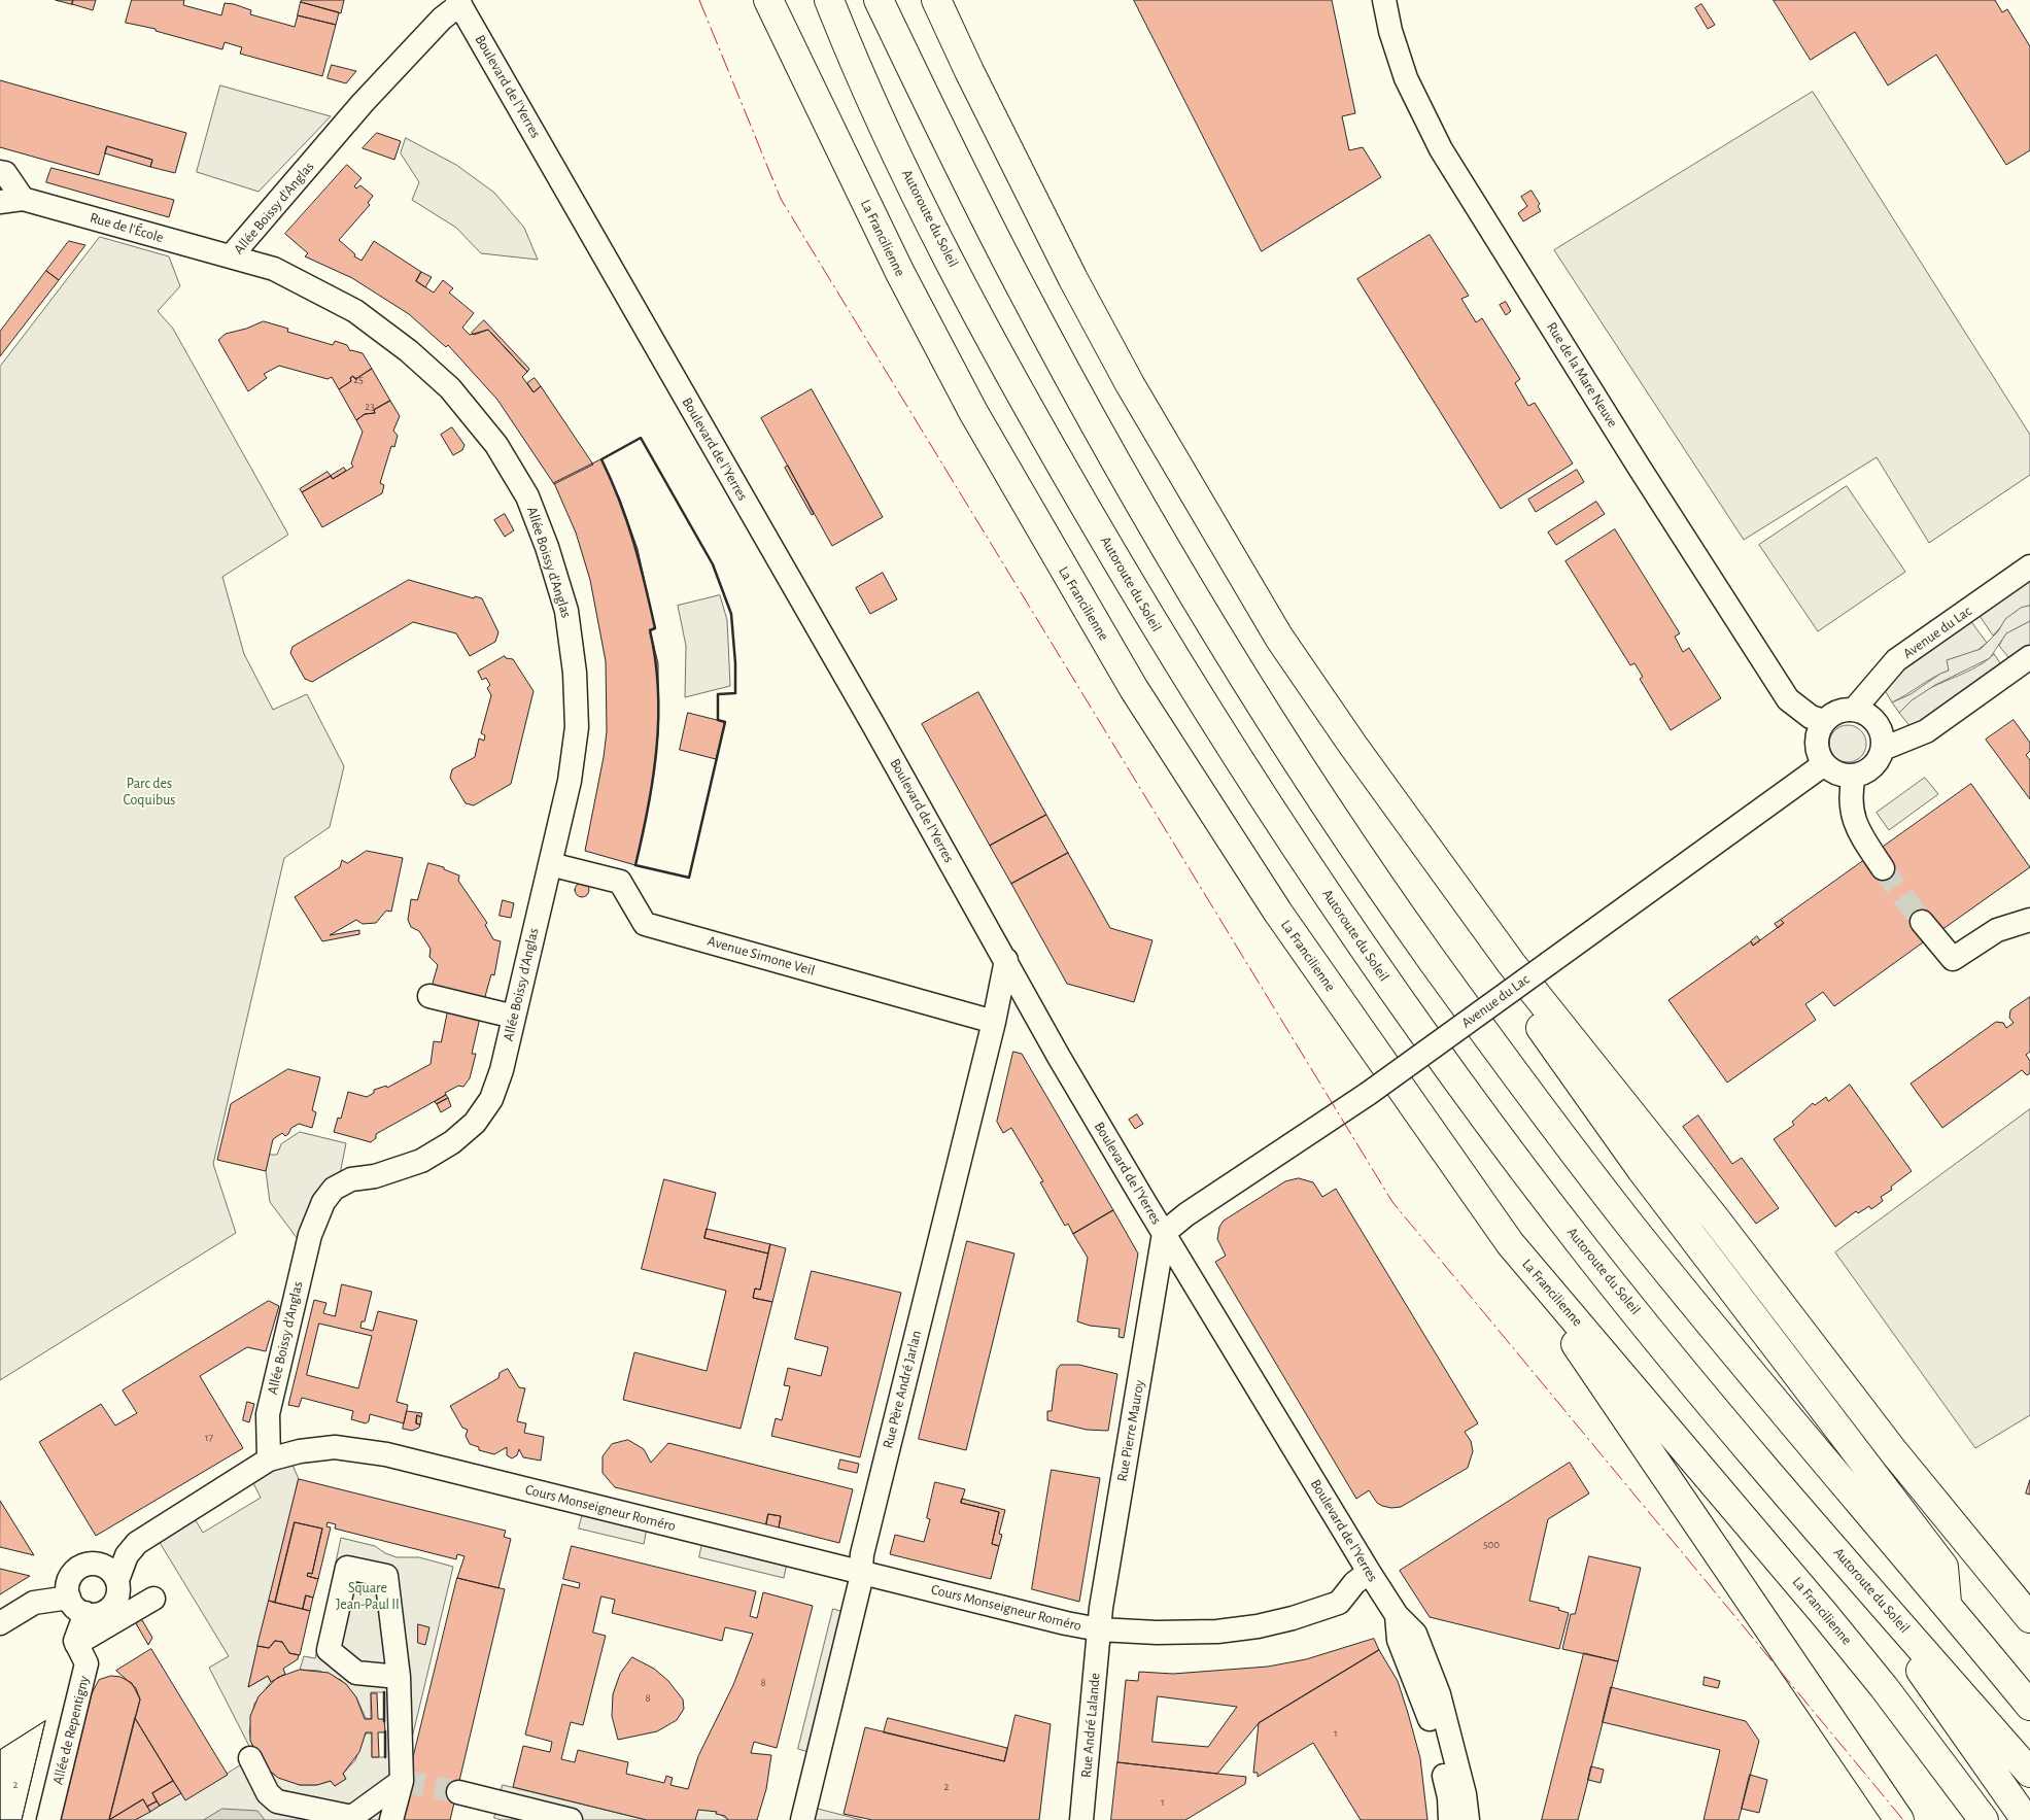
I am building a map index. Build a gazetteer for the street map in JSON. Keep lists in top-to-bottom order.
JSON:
{
  "streets": {
    "highway": ["Autoroute du Soleil", "La Francilienne"],
    "street": [
      "Boulevard de l'Yerres",
      "Allée Boissy d'Anglas",
      "Rue de l'École",
      "Rue de la Mare Neuve",
      "Avenue du Lac",
      "Avenue Simone Veil",
      "Rue Père André Jarlan",
      "Rue Pierre Mauroy",
      "Cours Monseigneur Roméro",
      "Rue André Lalande",
      "Allée de Repentigny"
    ]
  },
  "crossings": [
    ["Boulevard de l'Yerres", "Allée Boissy d'Anglas"],
    ["Boulevard de l'Yerres", "Avenue du Lac"],
    ["Boulevard de l'Yerres", "Rue Père André Jarlan"],
    ["Boulevard de l'Yerres", "Rue Pierre Mauroy"],
    ["Boulevard de l'Yerres", "Cours Monseigneur Roméro"],
    ["Allée Boissy d'Anglas", "Rue de l'École"],
    ["Allée Boissy d'Anglas", "Avenue Simone Veil"],
    ["Allée Boissy d'Anglas", "Cours Monseigneur Roméro"],
    ["Rue de la Mare Neuve", "Avenue du Lac"],
    ["Avenue du Lac", "Rue Pierre Mauroy"],
    ["Avenue Simone Veil", "Rue Père André Jarlan"],
    ["Rue Père André Jarlan", "Cours Monseigneur Roméro"],
    ["Rue Pierre Mauroy", "Cours Monseigneur Roméro"],
    ["Rue Pierre Mauroy", "Rue André Lalande"],
    ["Cours Monseigneur Roméro", "Rue André Lalande"]
  ],
  "parks": ["Parc des Coquibus", "Square Jean-Paul II"],
  "house_numbers": [
    "25",
    "23",
    "17",
    "500",
    "8",
    "8",
    "1",
    "2",
    "2",
    "1"
  ]
}
